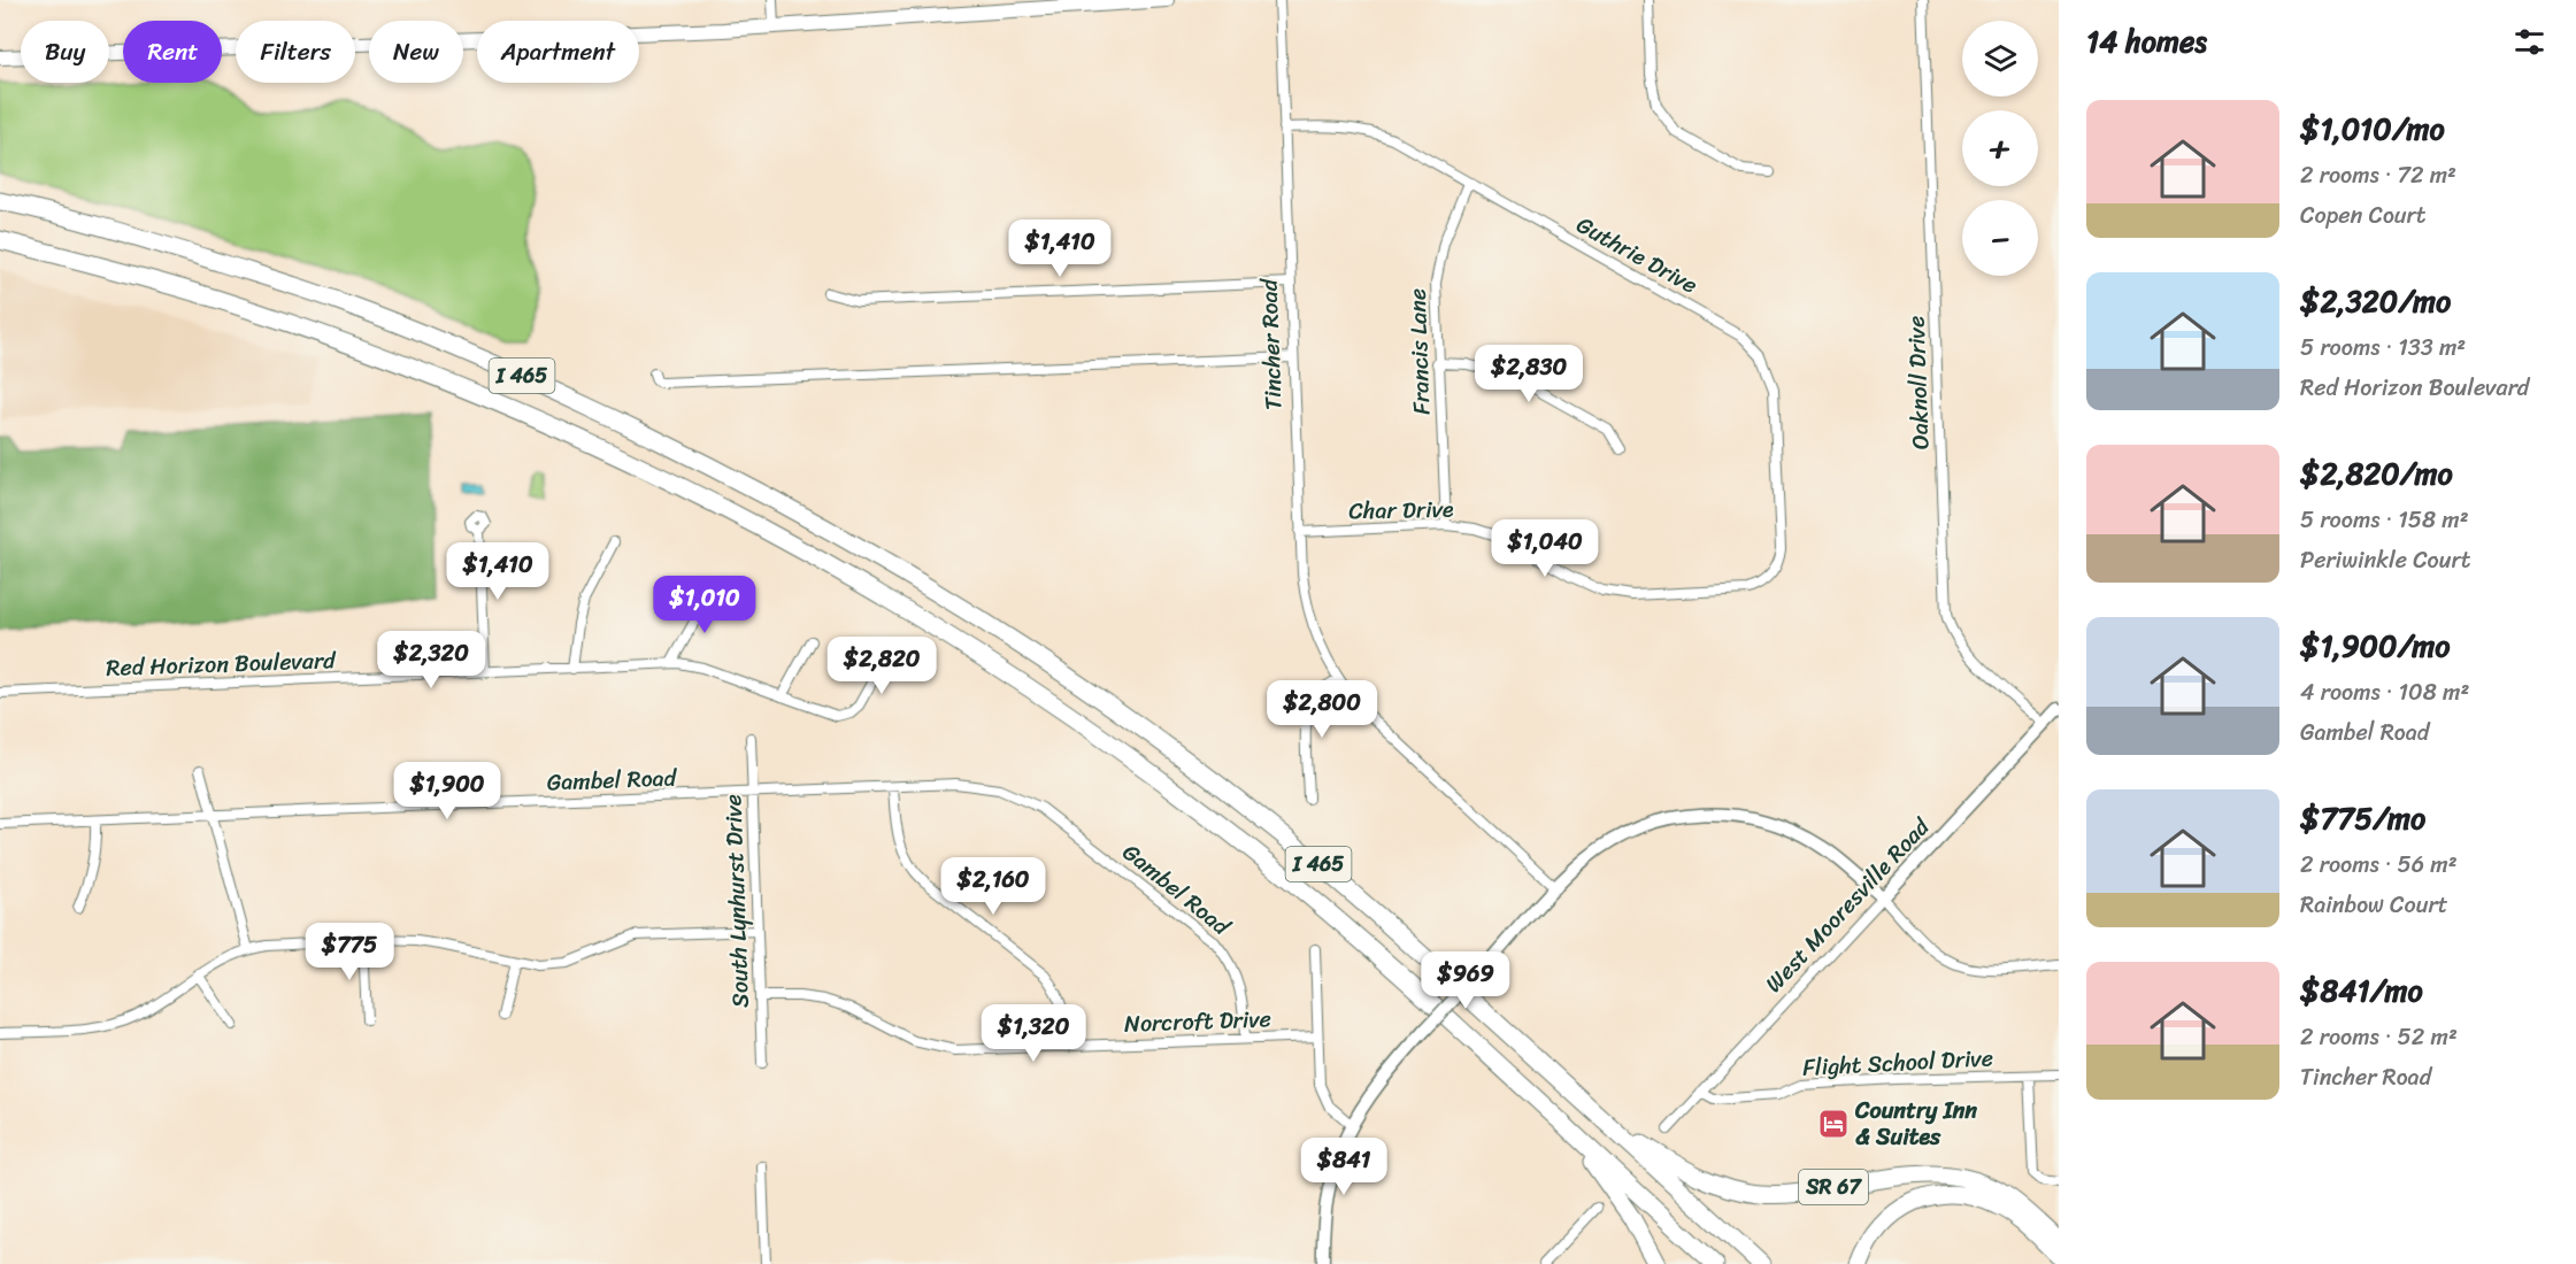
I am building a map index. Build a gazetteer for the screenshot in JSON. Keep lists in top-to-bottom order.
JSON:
{
  "streets": {
    "highway": ["I 465", "SR 67"],
    "street": [
      "Guthrie Drive",
      "Tincher Road",
      "Francis Lane",
      "Oaknoll Drive",
      "Char Drive",
      "Red Horizon Boulevard",
      "Gambel Road",
      "South Lynhurst Drive",
      "West Mooresville Road",
      "Norcroft Drive",
      "Flight School Drive"
    ]
  },
  "crossings": [
    ["Guthrie Drive", "Tincher Road"],
    ["Guthrie Drive", "Francis Lane"],
    ["Guthrie Drive", "Char Drive"],
    ["Tincher Road", "Char Drive"],
    ["Francis Lane", "Char Drive"],
    ["I 465", "SR 67"],
    ["Oaknoll Drive", "West Mooresville Road"],
    ["Gambel Road", "South Lynhurst Drive"],
    ["Gambel Road", "Norcroft Drive"],
    ["South Lynhurst Drive", "Norcroft Drive"],
    ["West Mooresville Road", "Flight School Drive"]
  ],
  "places": {
    "hotel": ["Country Inn & Suites"]
  },
  "page": {
    "heading": "14 homes",
    "map_buttons": ["+", "−"],
    "chip": [
      "Buy",
      "Rent",
      "Filters",
      "New",
      "Apartment"
    ],
    "list": [
      {
        "name": "$1,010/mo",
        "note": "2 rooms · 72 m² · Copen Court"
      },
      {
        "name": "$2,320/mo",
        "note": "5 rooms · 133 m² · Red Horizon Boulevard"
      },
      {
        "name": "$2,820/mo",
        "note": "5 rooms · 158 m² · Periwinkle Court"
      },
      {
        "name": "$1,900/mo",
        "note": "4 rooms · 108 m² · Gambel Road"
      },
      {
        "name": "$775/mo",
        "note": "2 rooms · 56 m² · Rainbow Court"
      },
      {
        "name": "$841/mo",
        "note": "2 rooms · 52 m² · Tincher Road"
      }
    ],
    "price": [
      "$1,410",
      "$2,830",
      "$1,040",
      "$1,410",
      "$1,010",
      "$2,320",
      "$2,820",
      "$2,800",
      "$1,900",
      "$2,160",
      "$775",
      "$969",
      "$1,320",
      "$841"
    ]
  }
}
